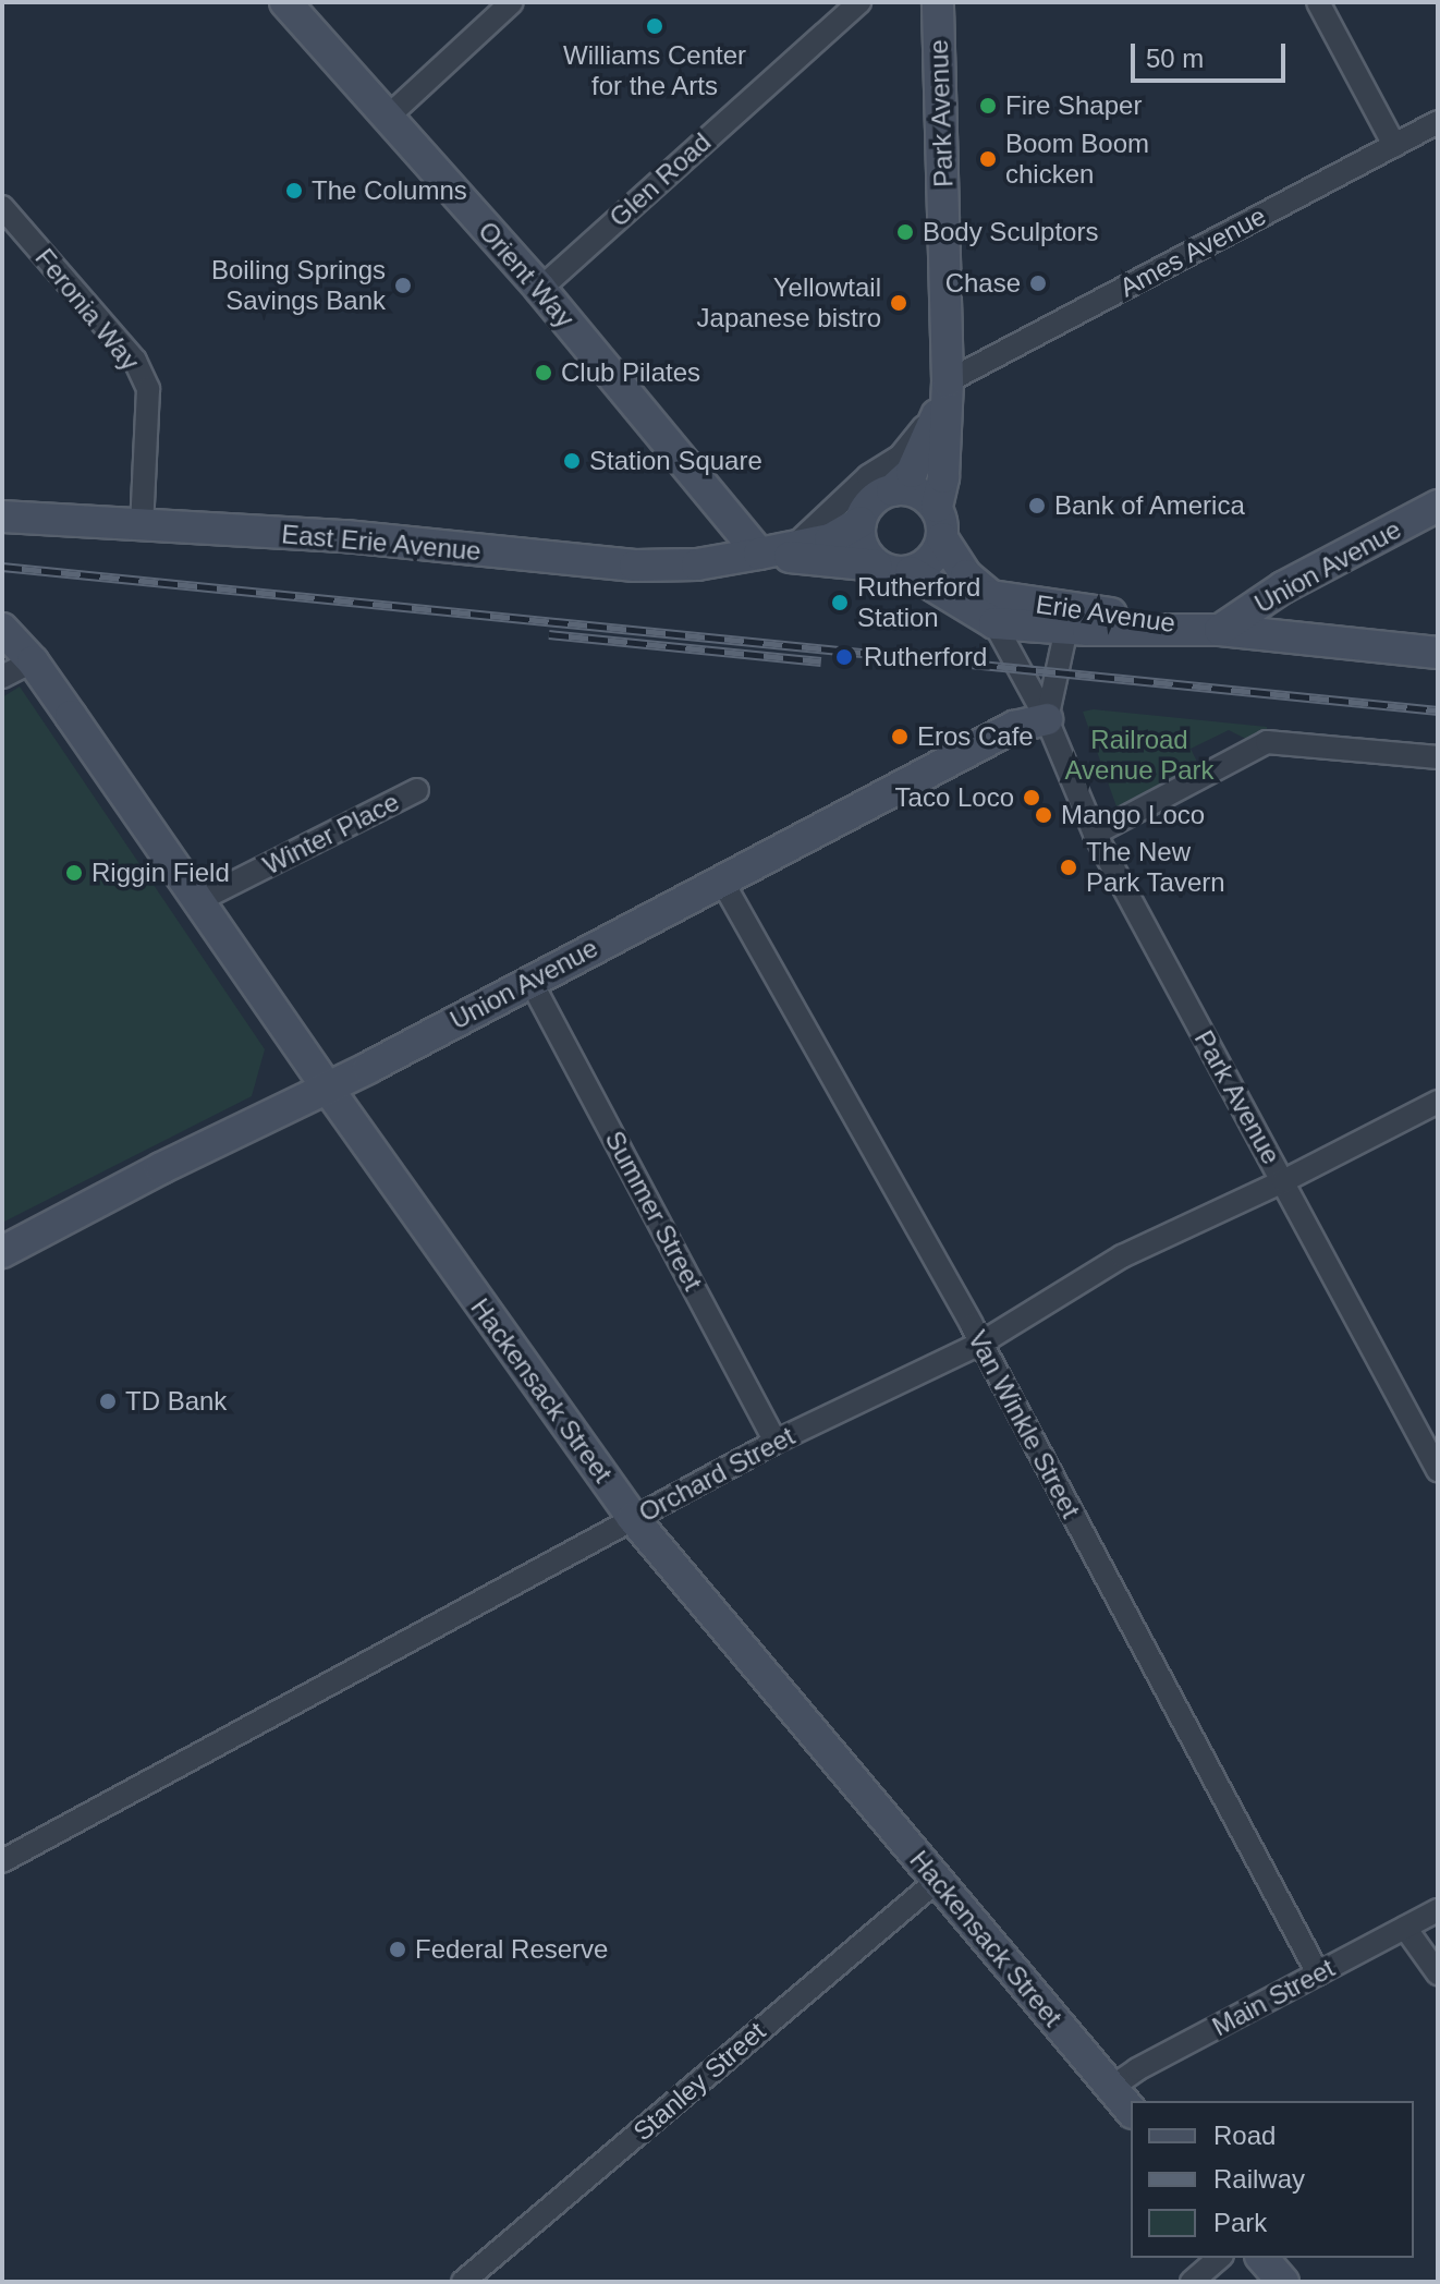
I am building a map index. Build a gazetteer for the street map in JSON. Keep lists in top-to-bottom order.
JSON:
{
  "streets": {
    "main road": [
      "Park Avenue",
      "Orient Way",
      "East Erie Avenue",
      "Union Avenue",
      "Erie Avenue",
      "Hackensack Street"
    ],
    "street": [
      "Glen Road",
      "Ames Avenue",
      "Feronia Way",
      "Winter Place",
      "Summer Street",
      "Van Winkle Street",
      "Orchard Street",
      "Main Street",
      "Stanley Street"
    ]
  },
  "crossings": [
    ["Park Avenue", "Ames Avenue"],
    ["Park Avenue", "East Erie Avenue"],
    ["Park Avenue", "Union Avenue"],
    ["Park Avenue", "Erie Avenue"],
    ["Park Avenue", "Orchard Street"],
    ["Glen Road", "Orient Way"],
    ["Orient Way", "East Erie Avenue"],
    ["Feronia Way", "East Erie Avenue"],
    ["Union Avenue", "Erie Avenue"],
    ["Union Avenue", "Summer Street"],
    ["Union Avenue", "Hackensack Street"],
    ["Union Avenue", "Van Winkle Street"],
    ["Winter Place", "Hackensack Street"],
    ["Summer Street", "Orchard Street"],
    ["Hackensack Street", "Orchard Street"],
    ["Hackensack Street", "Main Street"],
    ["Hackensack Street", "Stanley Street"],
    ["Van Winkle Street", "Orchard Street"],
    ["Van Winkle Street", "Main Street"]
  ],
  "parks": ["Railroad Avenue Park"],
  "places": [
    "Williams Center for the Arts",
    "Fire Shaper",
    "Boom Boom chicken",
    "The Columns",
    "Body Sculptors",
    "Chase",
    "Boiling Springs Savings Bank",
    "Yellowtail Japanese bistro",
    "Club Pilates",
    "Station Square",
    "Bank of America",
    "Rutherford Station",
    "Rutherford",
    "Eros Cafe",
    "Taco Loco",
    "Mango Loco",
    "The New Park Tavern",
    "Riggin Field",
    "TD Bank",
    "Federal Reserve"
  ],
  "legend": ["Road", "Railway", "Park"],
  "scale_bar": "50 m"
}
